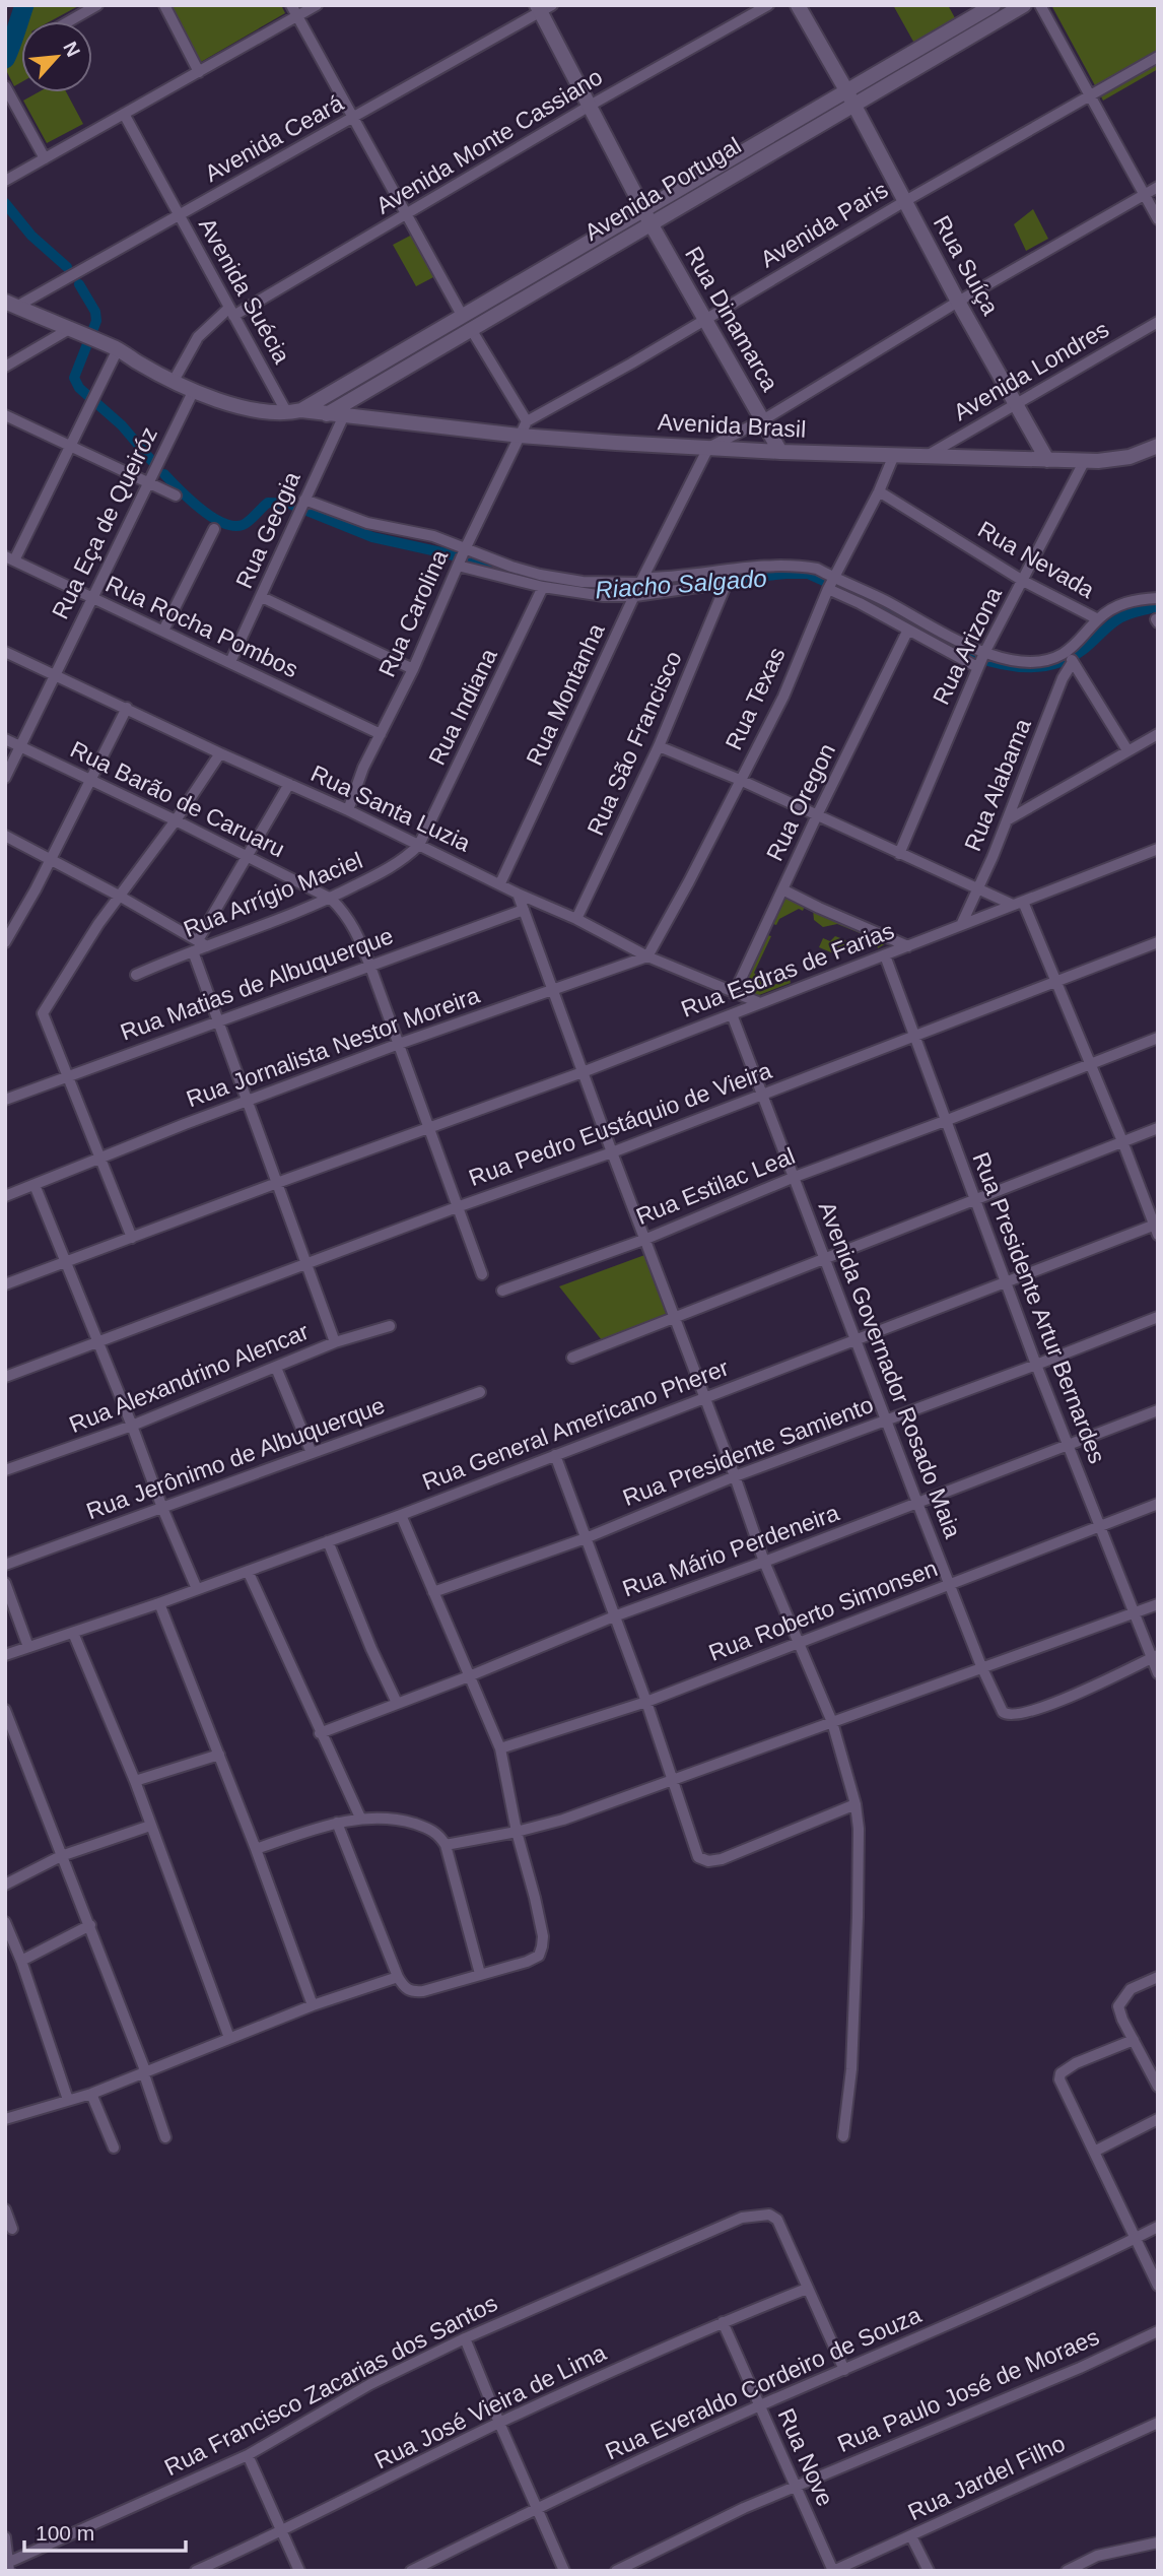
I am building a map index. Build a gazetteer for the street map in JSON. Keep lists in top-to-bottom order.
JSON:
{
  "streets": {
    "street": [
      "Avenida Ceará",
      "Avenida Monte Cassiano",
      "Avenida Portugal",
      "Avenida Paris",
      "Rua Suíça",
      "Avenida Suécia",
      "Rua Dinamarca",
      "Avenida Londres",
      "Avenida Brasil",
      "Rua Eça de Queiróz",
      "Rua Geogia",
      "Rua Nevada",
      "Rua Carolina",
      "Rua Rocha Pombos",
      "Rua Arizona",
      "Rua Montanha",
      "Rua Texas",
      "Rua Indiana",
      "Rua São Francisco",
      "Rua Alabama",
      "Rua Barão de Caruaru",
      "Rua Oregon",
      "Rua Santa Luzia",
      "Rua Arrígio Maciel",
      "Rua Esdras de Farias",
      "Rua Matias de Albuquerque",
      "Rua Jornalista Nestor Moreira",
      "Rua Pedro Eustáquio de Vieira",
      "Rua Estilac Leal",
      "Rua Presidente Artur Bernardes",
      "Avenida Governador Rosado Maia",
      "Rua Alexandrino Alencar",
      "Rua General Americano Pherer",
      "Rua Presidente Samiento",
      "Rua Jerônimo de Albuquerque",
      "Rua Mário Perdeneira",
      "Rua Roberto Simonsen",
      "Rua Everaldo Cordeiro de Souza",
      "Rua Francisco Zacarias dos Santos",
      "Rua Paulo José de Moraes",
      "Rua José Vieira de Lima",
      "Rua Nove",
      "Rua Jardel Filho"
    ]
  },
  "crossings": [
    ["Avenida Ceará", "Avenida Suécia"],
    ["Avenida Ceará", "Rua Dinamarca"],
    ["Avenida Ceará", "Avenida Brasil"],
    ["Avenida Monte Cassiano", "Avenida Suécia"],
    ["Avenida Monte Cassiano", "Rua Dinamarca"],
    ["Avenida Monte Cassiano", "Avenida Brasil"],
    ["Avenida Portugal", "Rua Suíça"],
    ["Avenida Portugal", "Avenida Suécia"],
    ["Avenida Portugal", "Rua Dinamarca"],
    ["Avenida Portugal", "Avenida Brasil"],
    ["Avenida Paris", "Rua Suíça"],
    ["Avenida Paris", "Rua Dinamarca"],
    ["Avenida Paris", "Avenida Brasil"],
    ["Avenida Paris", "Rua Carolina"],
    ["Rua Suíça", "Avenida Londres"],
    ["Rua Suíça", "Avenida Brasil"],
    ["Avenida Suécia", "Avenida Brasil"],
    ["Rua Dinamarca", "Avenida Brasil"],
    ["Avenida Londres", "Avenida Brasil"],
    ["Avenida Brasil", "Rua Eça de Queiróz"],
    ["Avenida Brasil", "Rua Geogia"],
    ["Avenida Brasil", "Rua Carolina"],
    ["Avenida Brasil", "Rua Arizona"],
    ["Avenida Brasil", "Rua Montanha"],
    ["Avenida Brasil", "Rua Texas"],
    ["Rua Eça de Queiróz", "Rua Rocha Pombos"],
    ["Rua Eça de Queiróz", "Rua Barão de Caruaru"],
    ["Rua Eça de Queiróz", "Rua Santa Luzia"],
    ["Rua Geogia", "Rua Rocha Pombos"],
    ["Rua Nevada", "Rua Arizona"],
    ["Rua Nevada", "Rua Texas"],
    ["Rua Carolina", "Rua Rocha Pombos"],
    ["Rua Carolina", "Rua Santa Luzia"],
    ["Rua Montanha", "Rua São Francisco"],
    ["Rua Montanha", "Rua Santa Luzia"],
    ["Rua Texas", "Rua Santa Luzia"],
    ["Rua Texas", "Rua Jornalista Nestor Moreira"],
    ["Rua Indiana", "Rua Santa Luzia"],
    ["Rua Indiana", "Rua Arrígio Maciel"],
    ["Rua São Francisco", "Rua Santa Luzia"],
    ["Rua Alabama", "Rua Esdras de Farias"],
    ["Rua Barão de Caruaru", "Rua Arrígio Maciel"],
    ["Rua Oregon", "Rua Santa Luzia"],
    ["Rua Santa Luzia", "Rua Arrígio Maciel"],
    ["Rua Santa Luzia", "Rua Esdras de Farias"],
    ["Rua Santa Luzia", "Rua Jornalista Nestor Moreira"],
    ["Rua Esdras de Farias", "Rua Presidente Artur Bernardes"],
    ["Rua Esdras de Farias", "Avenida Governador Rosado Maia"],
    ["Rua Pedro Eustáquio de Vieira", "Rua Presidente Artur Bernardes"],
    ["Rua Pedro Eustáquio de Vieira", "Avenida Governador Rosado Maia"],
    ["Rua Estilac Leal", "Rua Presidente Artur Bernardes"],
    ["Rua Estilac Leal", "Avenida Governador Rosado Maia"],
    ["Rua Presidente Artur Bernardes", "Avenida Governador Rosado Maia"],
    ["Rua Presidente Artur Bernardes", "Rua General Americano Pherer"],
    ["Rua Presidente Artur Bernardes", "Rua Presidente Samiento"],
    ["Rua Presidente Artur Bernardes", "Rua Mário Perdeneira"],
    ["Rua Presidente Artur Bernardes", "Rua Roberto Simonsen"],
    ["Avenida Governador Rosado Maia", "Rua General Americano Pherer"],
    ["Avenida Governador Rosado Maia", "Rua Presidente Samiento"],
    ["Avenida Governador Rosado Maia", "Rua Mário Perdeneira"],
    ["Avenida Governador Rosado Maia", "Rua Roberto Simonsen"],
    ["Rua Everaldo Cordeiro de Souza", "Rua Nove"],
    ["Rua Francisco Zacarias dos Santos", "Rua José Vieira de Lima"],
    ["Rua Paulo José de Moraes", "Rua Nove"],
    ["Rua José Vieira de Lima", "Rua Nove"],
    ["Rua Nove", "Rua Jardel Filho"]
  ],
  "water": ["Riacho Salgado"],
  "scale_bar": "100 m",
  "north": "top right"
}
